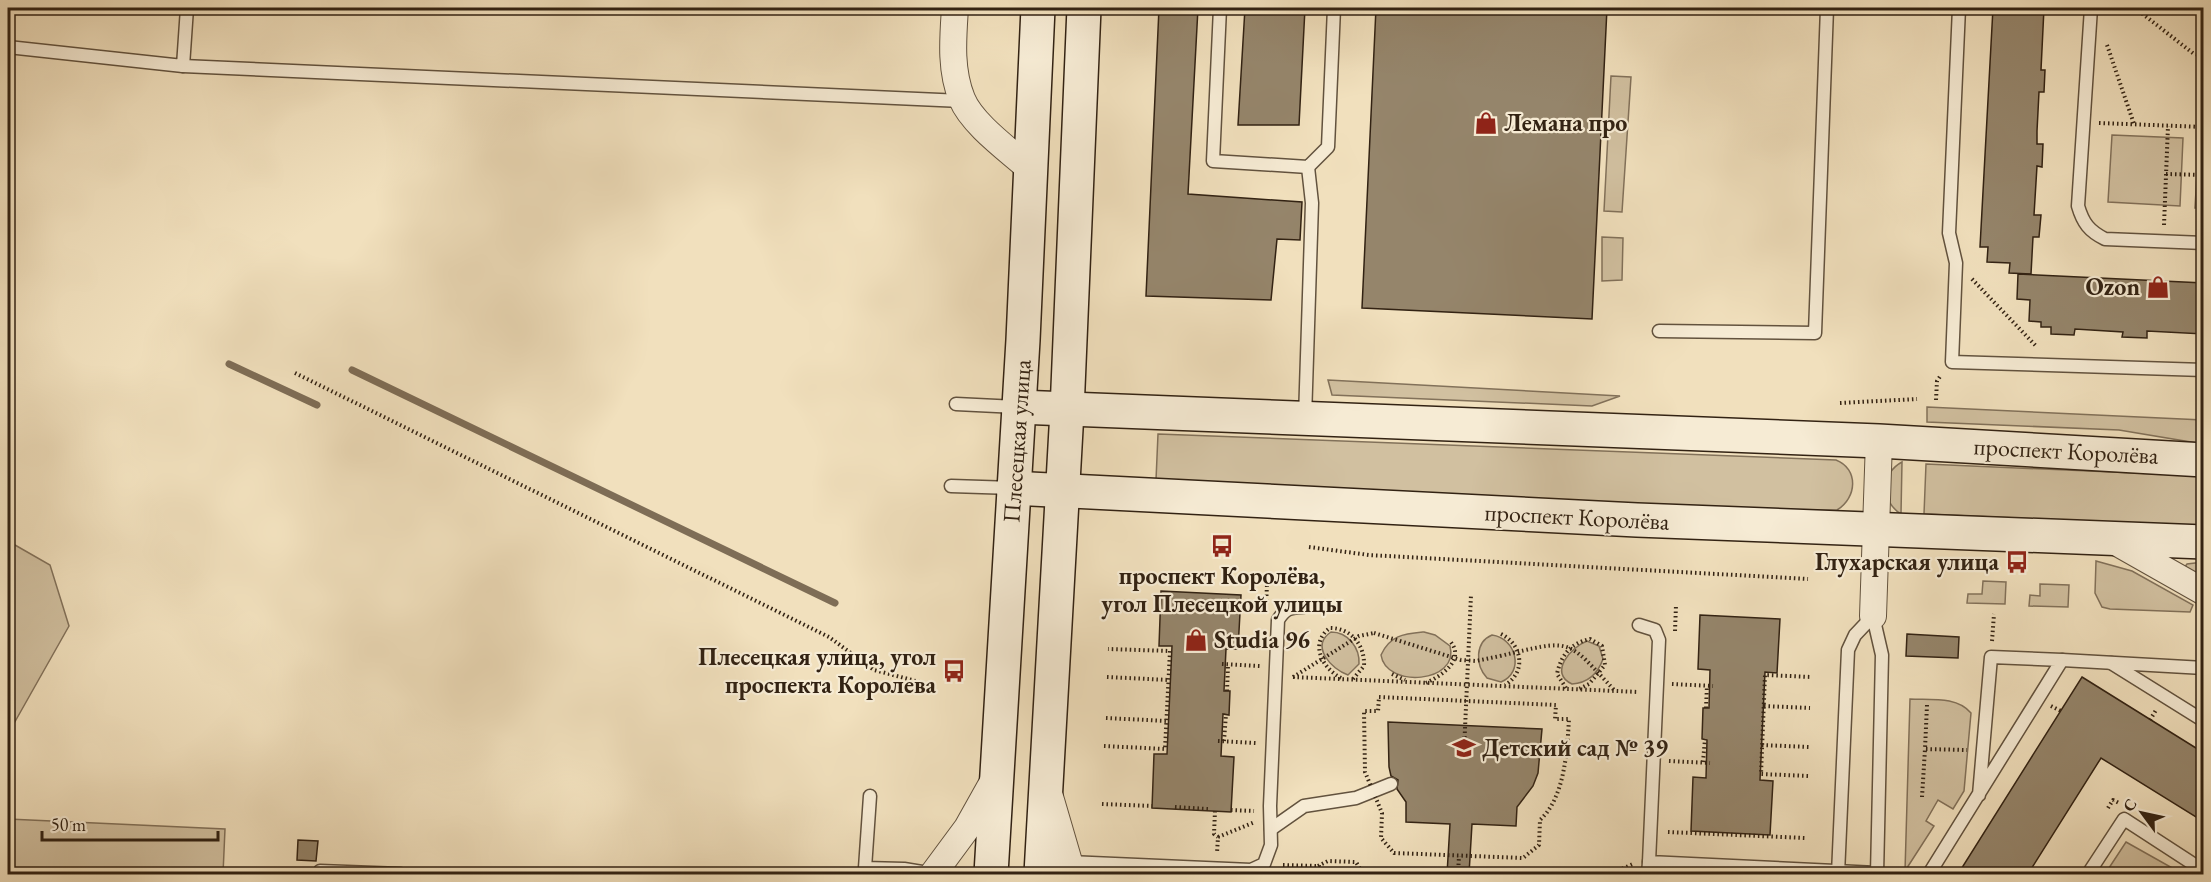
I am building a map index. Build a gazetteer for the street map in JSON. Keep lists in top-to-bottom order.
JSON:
{
  "streets": {
    "street": ["Плесецкая улица", "проспект Королёва"]
  },
  "crossings": [
    ["Плесецкая улица", "проспект Королёва"]
  ],
  "places": {
    "shop": ["Лемана про", "Ozon", "Studia 96"],
    "bus stop": ["проспект Королёва, угол Плесецкой улицы", "Глухарская улица", "Плесецкая улица, угол проспекта Королева"],
    "school or university": ["Детский сад № 39"]
  },
  "scale_bar": "50 m",
  "north": "top left"
}
